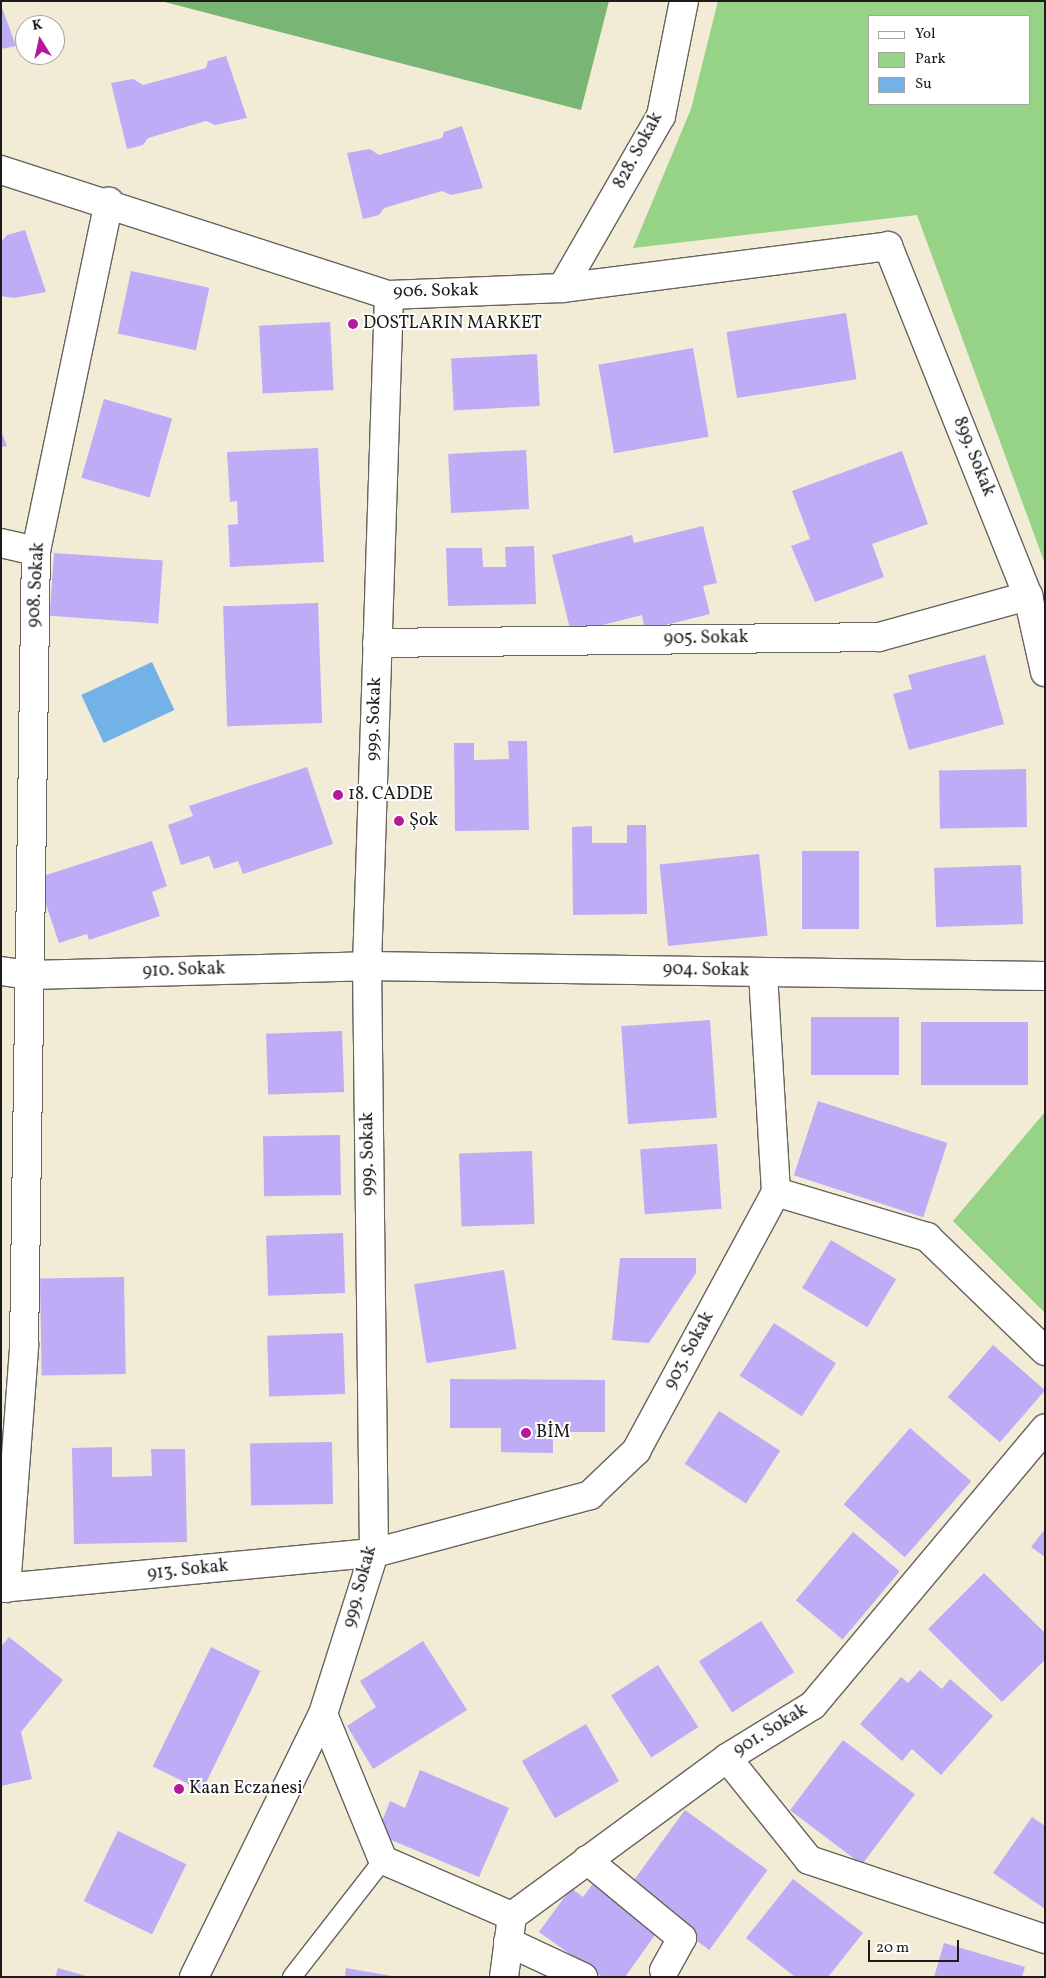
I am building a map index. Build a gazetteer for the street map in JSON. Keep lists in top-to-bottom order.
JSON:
{
  "streets": {
    "street": [
      "828. Sokak",
      "906. Sokak",
      "899. Sokak",
      "908. Sokak",
      "905. Sokak",
      "999. Sokak",
      "910. Sokak",
      "904. Sokak",
      "903. Sokak",
      "913. Sokak",
      "901. Sokak"
    ]
  },
  "crossings": [
    ["828. Sokak", "906. Sokak"],
    ["906. Sokak", "899. Sokak"],
    ["906. Sokak", "908. Sokak"],
    ["906. Sokak", "999. Sokak"],
    ["899. Sokak", "905. Sokak"],
    ["908. Sokak", "910. Sokak"],
    ["908. Sokak", "913. Sokak"],
    ["905. Sokak", "999. Sokak"],
    ["999. Sokak", "910. Sokak"],
    ["999. Sokak", "904. Sokak"],
    ["999. Sokak", "903. Sokak"],
    ["999. Sokak", "913. Sokak"],
    ["910. Sokak", "904. Sokak"],
    ["903. Sokak", "913. Sokak"]
  ],
  "places": [
    "DOSTLARIN MARKET",
    "18. CADDE",
    "Şok",
    "BİM",
    "Kaan Eczanesi"
  ],
  "legend": ["Yol", "Park", "Su"],
  "scale_bar": "20 m",
  "north": "top"
}
